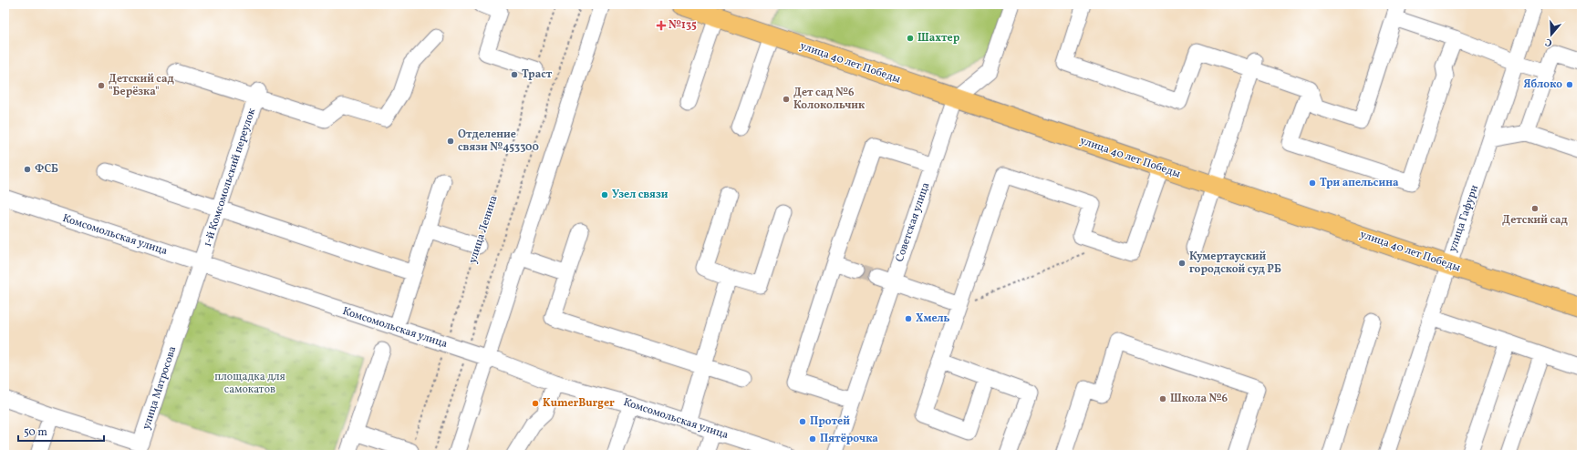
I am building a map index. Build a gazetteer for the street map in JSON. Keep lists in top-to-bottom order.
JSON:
{
  "streets": {
    "main road": ["улица 40 лет Победы"],
    "street": [
      "1-й Комсомольский переулок",
      "улица Гафури",
      "Советская улица",
      "Комсомольская улица",
      "улица Матросова"
    ],
    "path": ["улица Ленина"]
  },
  "crossings": [
    ["улица 40 лет Победы", "улица Гафури"],
    ["улица 40 лет Победы", "Советская улица"],
    ["1-й Комсомольский переулок", "Комсомольская улица"],
    ["1-й Комсомольский переулок", "улица Матросова"],
    ["улица Ленина", "Комсомольская улица"],
    ["Комсомольская улица", "улица Матросова"]
  ],
  "parks": ["площадка для самокатов"],
  "places": {
    "health": ["№135"],
    "other": [
      "Шахтер",
      "Траст",
      "Яблоко",
      "Детский сад \"Берёзка\"",
      "Дет сад №6 Колокольчик",
      "Отделение связи №453300",
      "ФСБ",
      "Три апельсина",
      "Узел связи",
      "Детский сад",
      "Кумертауский городской суд РБ",
      "Хмель",
      "Школа №6",
      "KumerBurger",
      "Протей",
      "Пятёрочка"
    ]
  },
  "scale_bar": "50 m",
  "north": "bottom"
}
